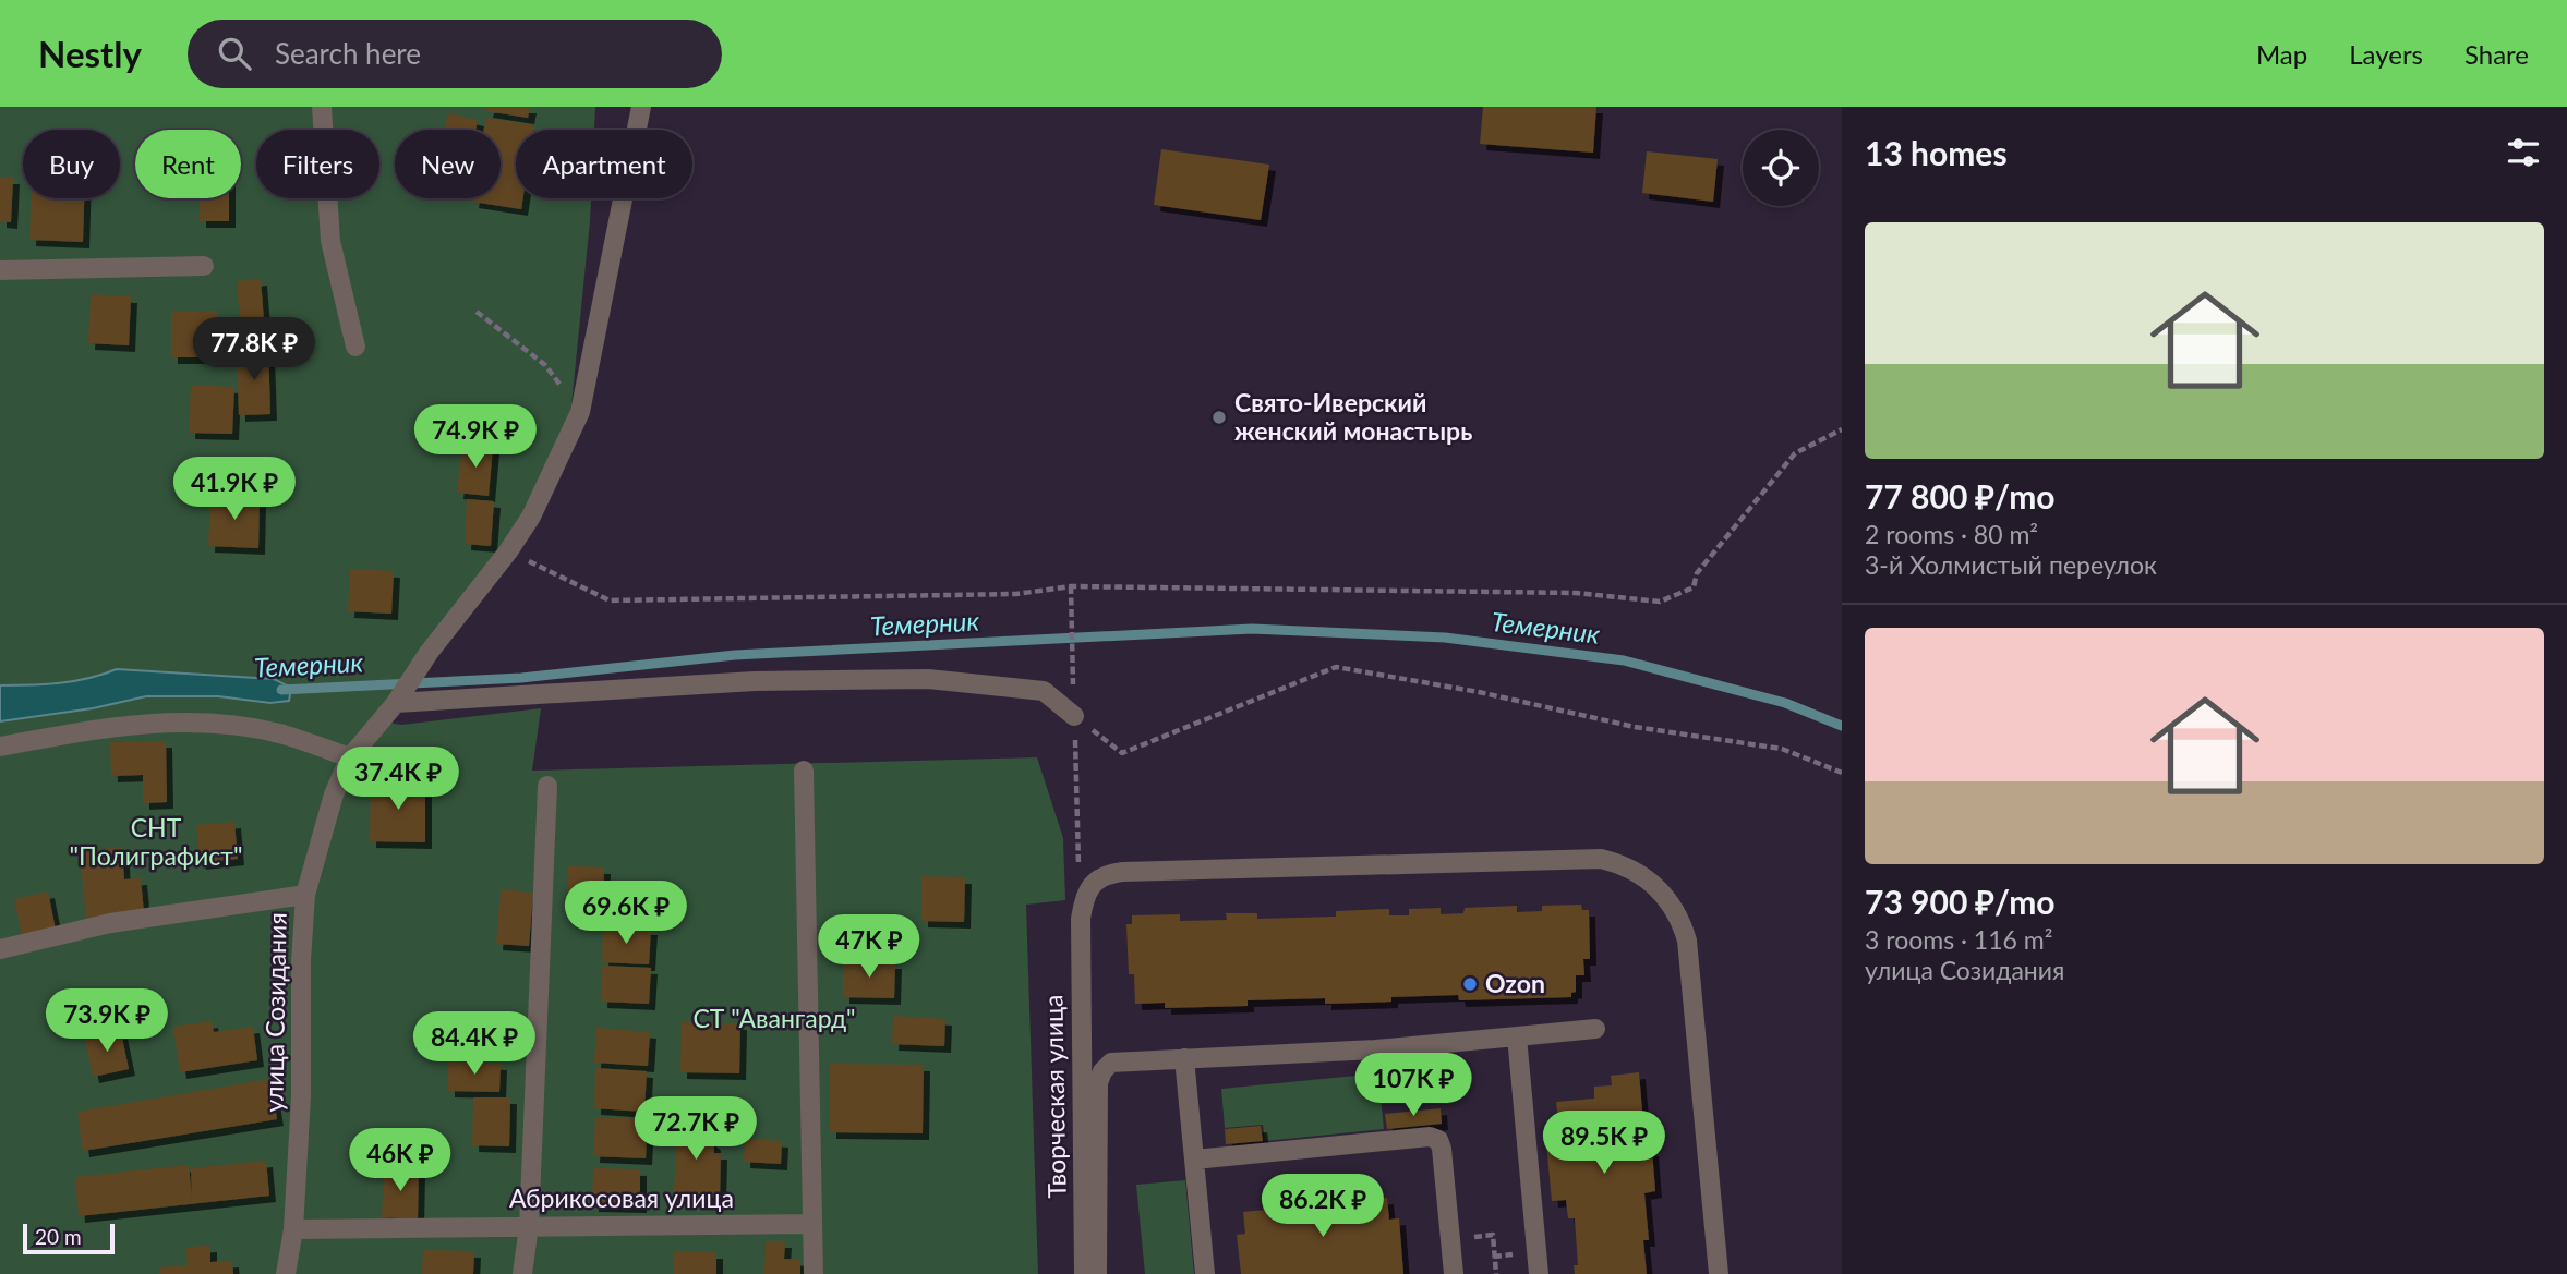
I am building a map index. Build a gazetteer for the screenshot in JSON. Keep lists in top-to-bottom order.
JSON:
{
  "streets": {
    "street": ["улица Созидания", "Творческая улица", "Абрикосовая улица"]
  },
  "crossings": [
    ["улица Созидания", "Абрикосовая улица"]
  ],
  "water": ["Темерник"],
  "parks": ["СНТ \"Полиграфист\"", "СТ \"Авангард\""],
  "places": ["Свято-Иверский женский монастырь", "Ozon"],
  "scale_bar": "20 m",
  "page": {
    "header": "Nestly",
    "search": "Search here",
    "nav": ["Map", "Layers", "Share"],
    "heading": "13 homes",
    "chip": [
      "Buy",
      "Rent",
      "Filters",
      "New",
      "Apartment"
    ],
    "list": [
      {
        "name": "77 800 ₽/mo",
        "note": "2 rooms · 80 m² · 3-й Холмистый переулок"
      },
      {
        "name": "73 900 ₽/mo",
        "note": "3 rooms · 116 m² · улица Созидания"
      }
    ],
    "price": [
      "77.8K ₽",
      "74.9K ₽",
      "41.9K ₽",
      "37.4K ₽",
      "69.6K ₽",
      "47K ₽",
      "73.9K ₽",
      "84.4K ₽",
      "107K ₽",
      "72.7K ₽",
      "89.5K ₽",
      "46K ₽",
      "86.2K ₽"
    ],
    "scale": "20 m"
  }
}
